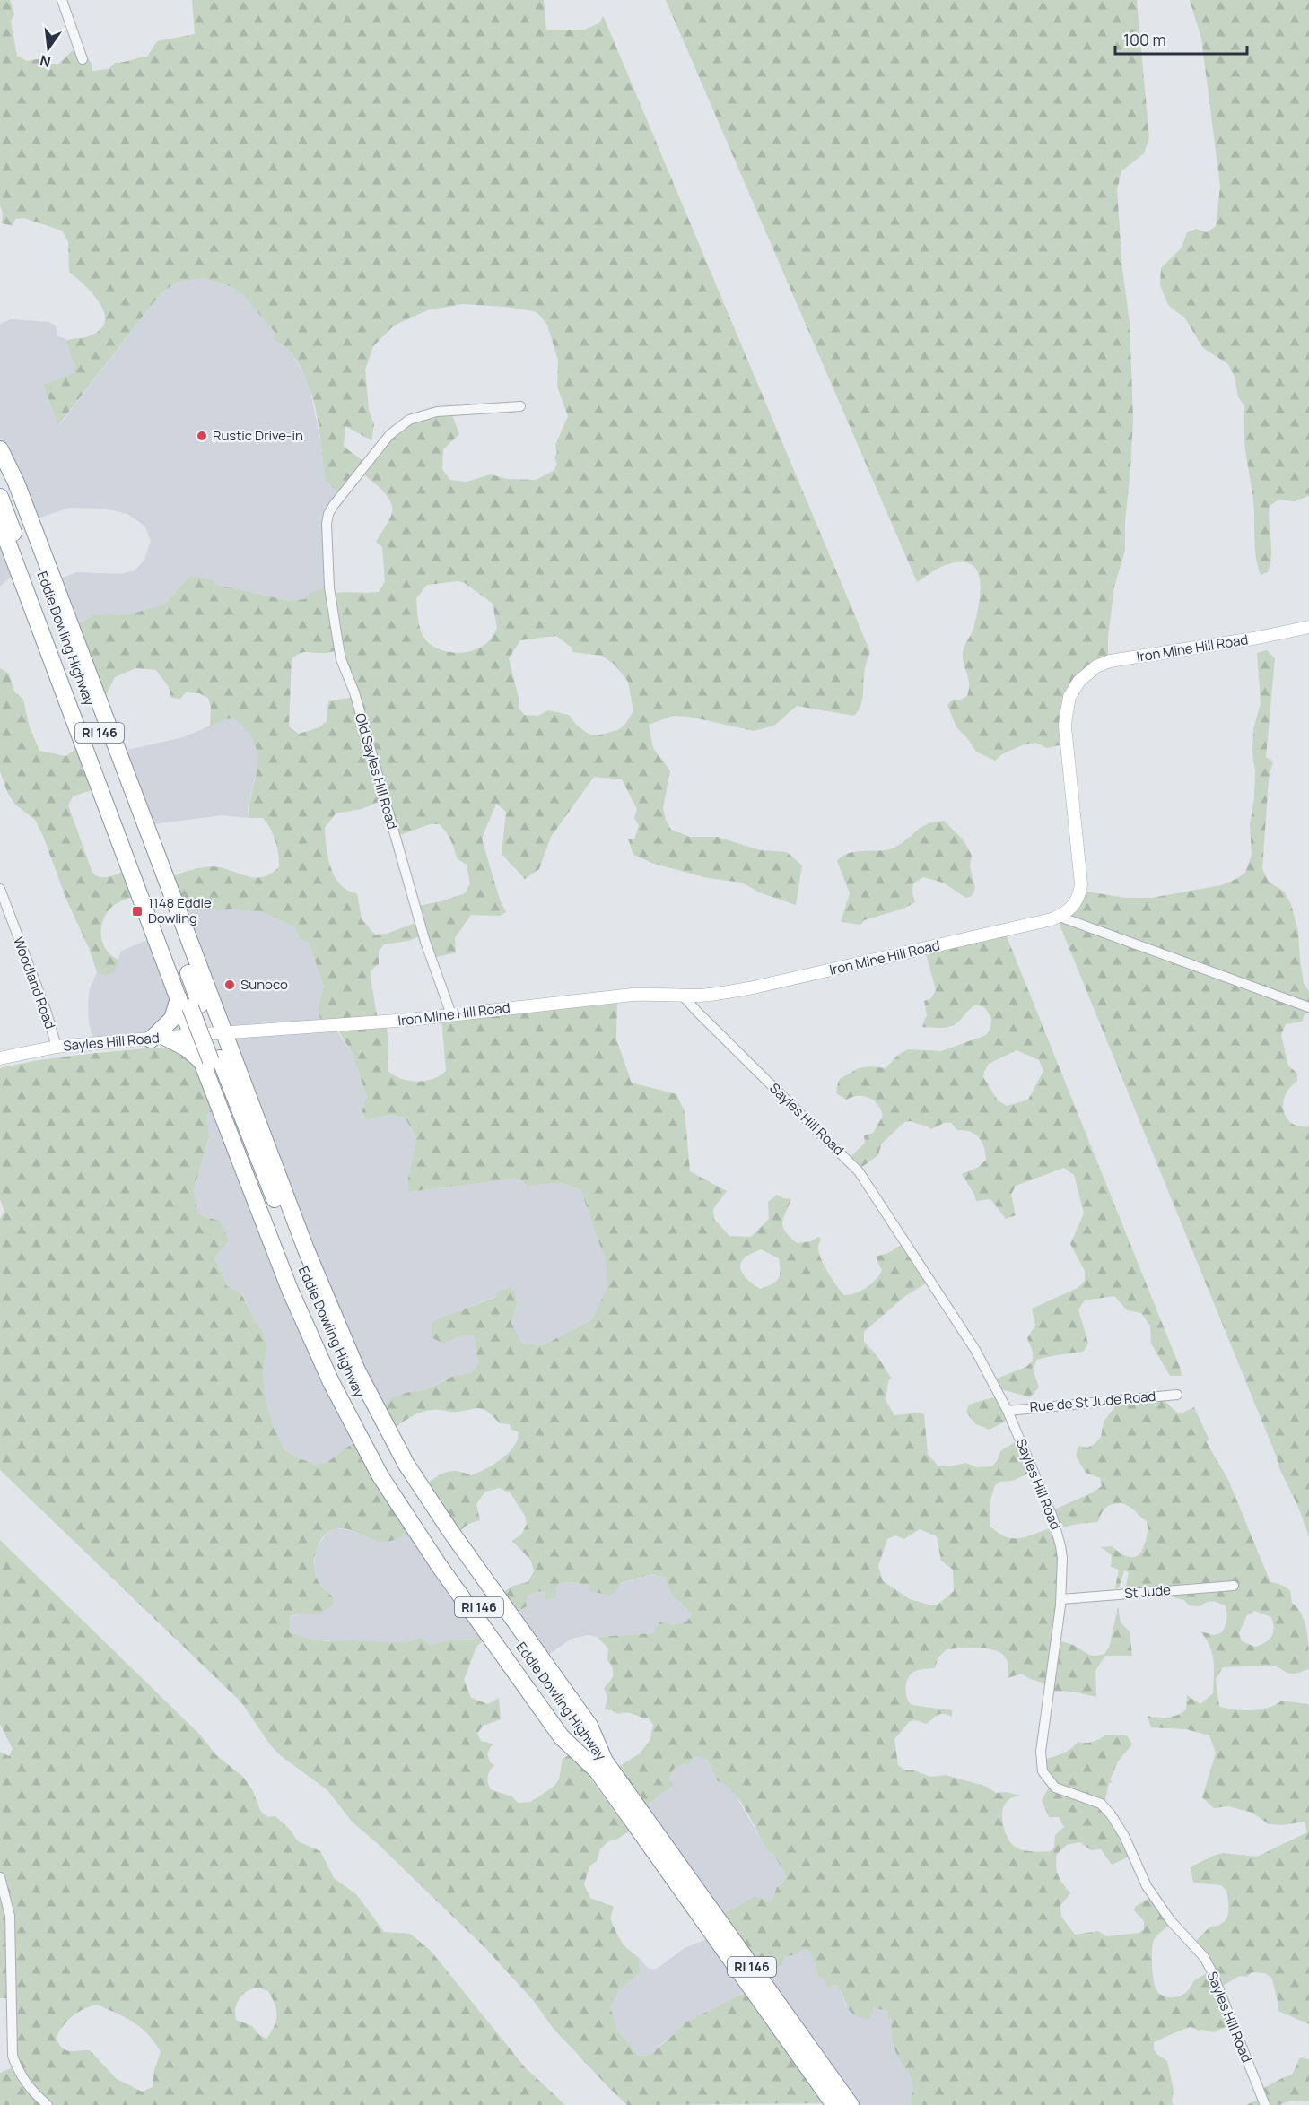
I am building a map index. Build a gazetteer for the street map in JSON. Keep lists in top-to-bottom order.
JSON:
{
  "streets": {
    "highway": ["Eddie Dowling Highway", "RI 146"],
    "street": [
      "Iron Mine Hill Road",
      "Old Sayles Hill Road",
      "Woodland Road",
      "Sayles Hill Road",
      "Rue de St Jude Road",
      "St Jude"
    ]
  },
  "crossings": [
    ["Iron Mine Hill Road", "Old Sayles Hill Road"],
    ["Iron Mine Hill Road", "Sayles Hill Road"],
    ["Woodland Road", "Sayles Hill Road"],
    ["Sayles Hill Road", "Rue de St Jude Road"],
    ["Sayles Hill Road", "St Jude"]
  ],
  "places": {
    "other": ["Rustic Drive-in", "Sunoco"],
    "transit": ["1148 Eddie Dowling"]
  },
  "scale_bar": "100 m",
  "north": "bottom"
}
